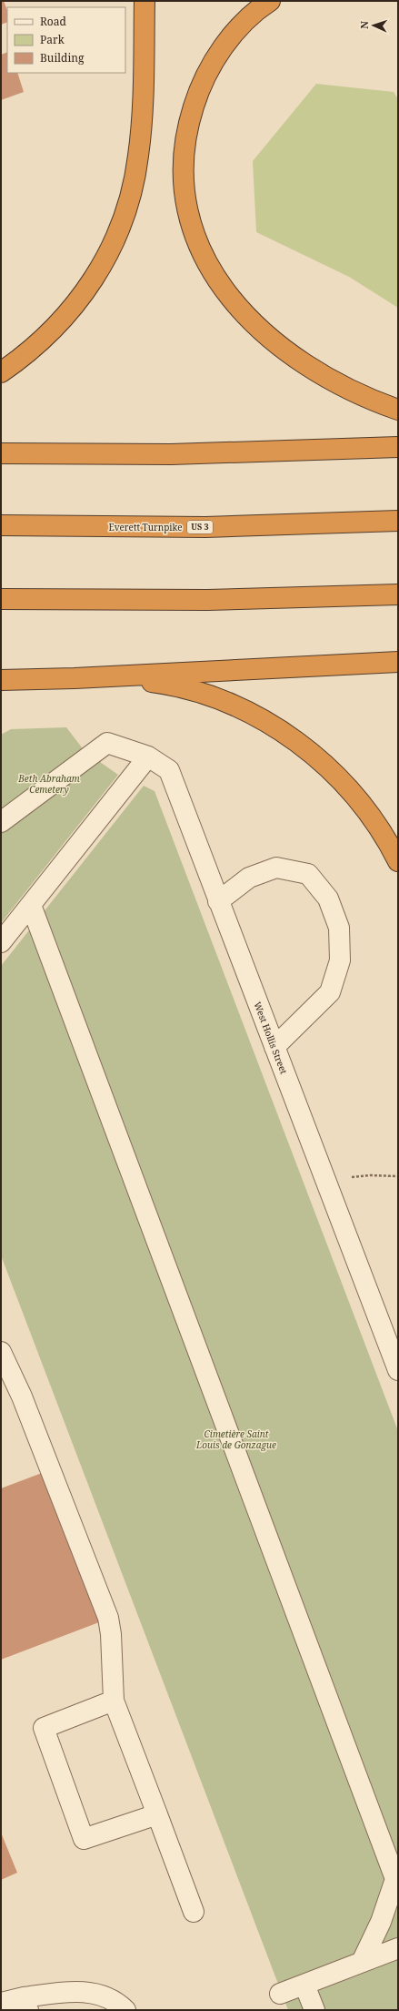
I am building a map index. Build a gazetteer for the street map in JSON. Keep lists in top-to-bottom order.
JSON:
{
  "streets": {
    "highway": ["Everett Turnpike", "US 3"],
    "street": ["West Hollis Street"]
  },
  "parks": ["Beth Abraham Cemetery", "Cimetière Saint Louis de Gonzague"],
  "legend": ["Road", "Park", "Building"],
  "north": "left"
}
